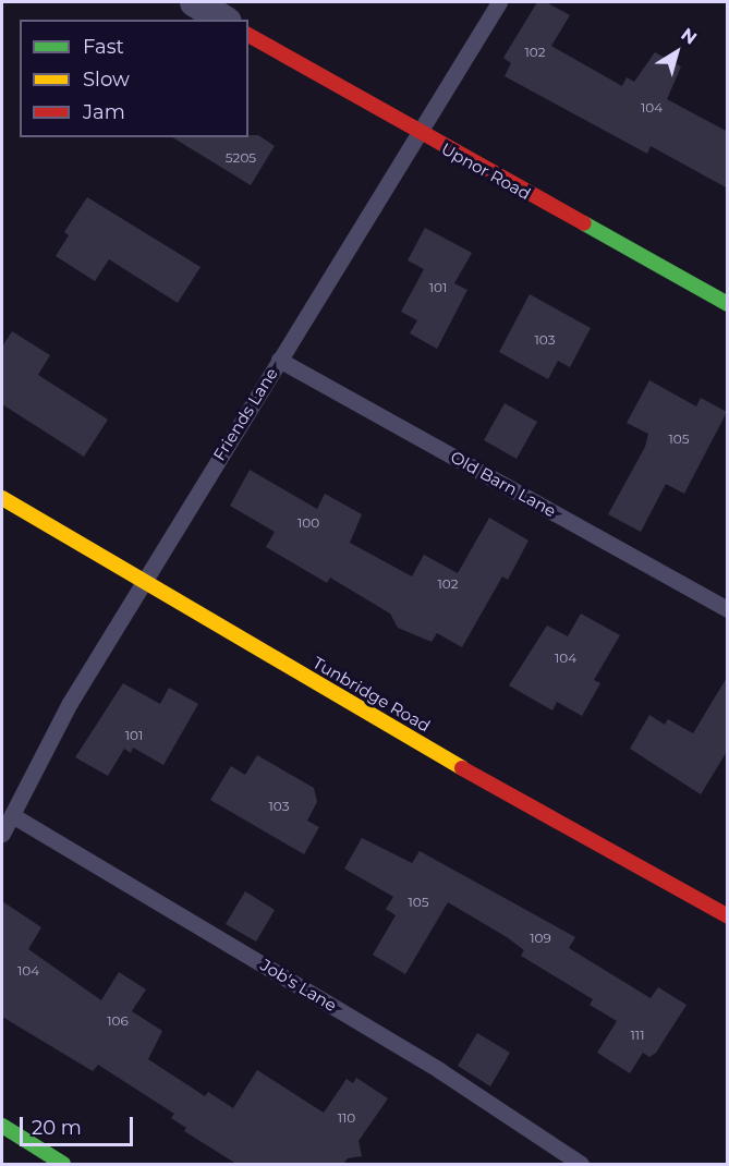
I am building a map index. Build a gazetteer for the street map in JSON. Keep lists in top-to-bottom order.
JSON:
{
  "streets": {
    "street": ["Upnor Road", "Tunbridge Road"],
    "lane": ["Friends Lane", "Old Barn Lane", "Job's Lane"]
  },
  "crossings": [
    ["Upnor Road", "Friends Lane"],
    ["Friends Lane", "Old Barn Lane"],
    ["Friends Lane", "Tunbridge Road"],
    ["Friends Lane", "Job's Lane"]
  ],
  "house_numbers": [
    "102",
    "104",
    "5205",
    "101",
    "103",
    "105",
    "100",
    "102",
    "104",
    "101",
    "103",
    "105",
    "109",
    "104",
    "106",
    "111",
    "110"
  ],
  "legend": ["Fast", "Slow", "Jam"],
  "scale_bar": "20 m",
  "north": "top right"
}
